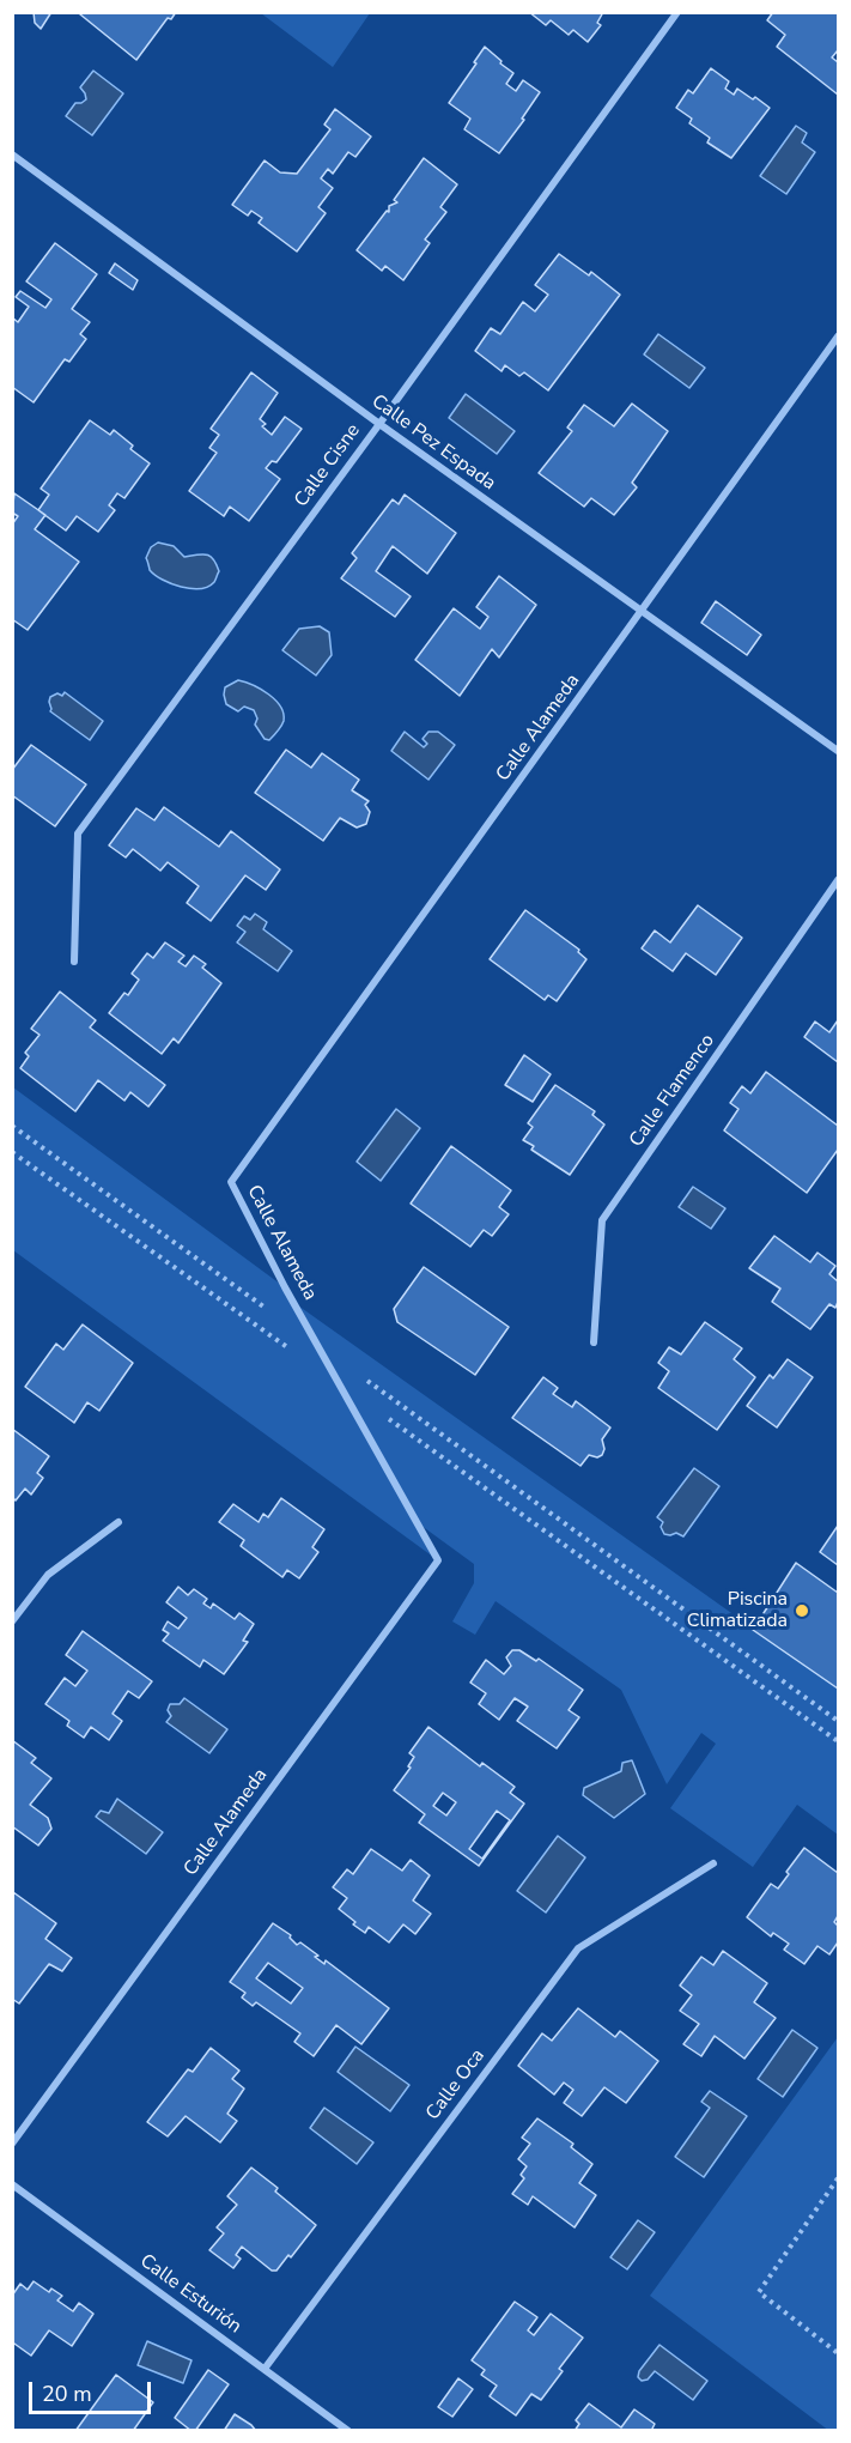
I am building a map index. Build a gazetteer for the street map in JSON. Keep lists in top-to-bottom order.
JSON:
{
  "streets": {
    "street": [
      "Calle Pez Espada",
      "Calle Cisne",
      "Calle Alameda",
      "Calle Flamenco",
      "Calle Oca",
      "Calle Esturión"
    ]
  },
  "crossings": [
    ["Calle Pez Espada", "Calle Cisne"],
    ["Calle Pez Espada", "Calle Alameda"],
    ["Calle Oca", "Calle Esturión"]
  ],
  "places": ["Piscina Climatizada"],
  "scale_bar": "20 m"
}
